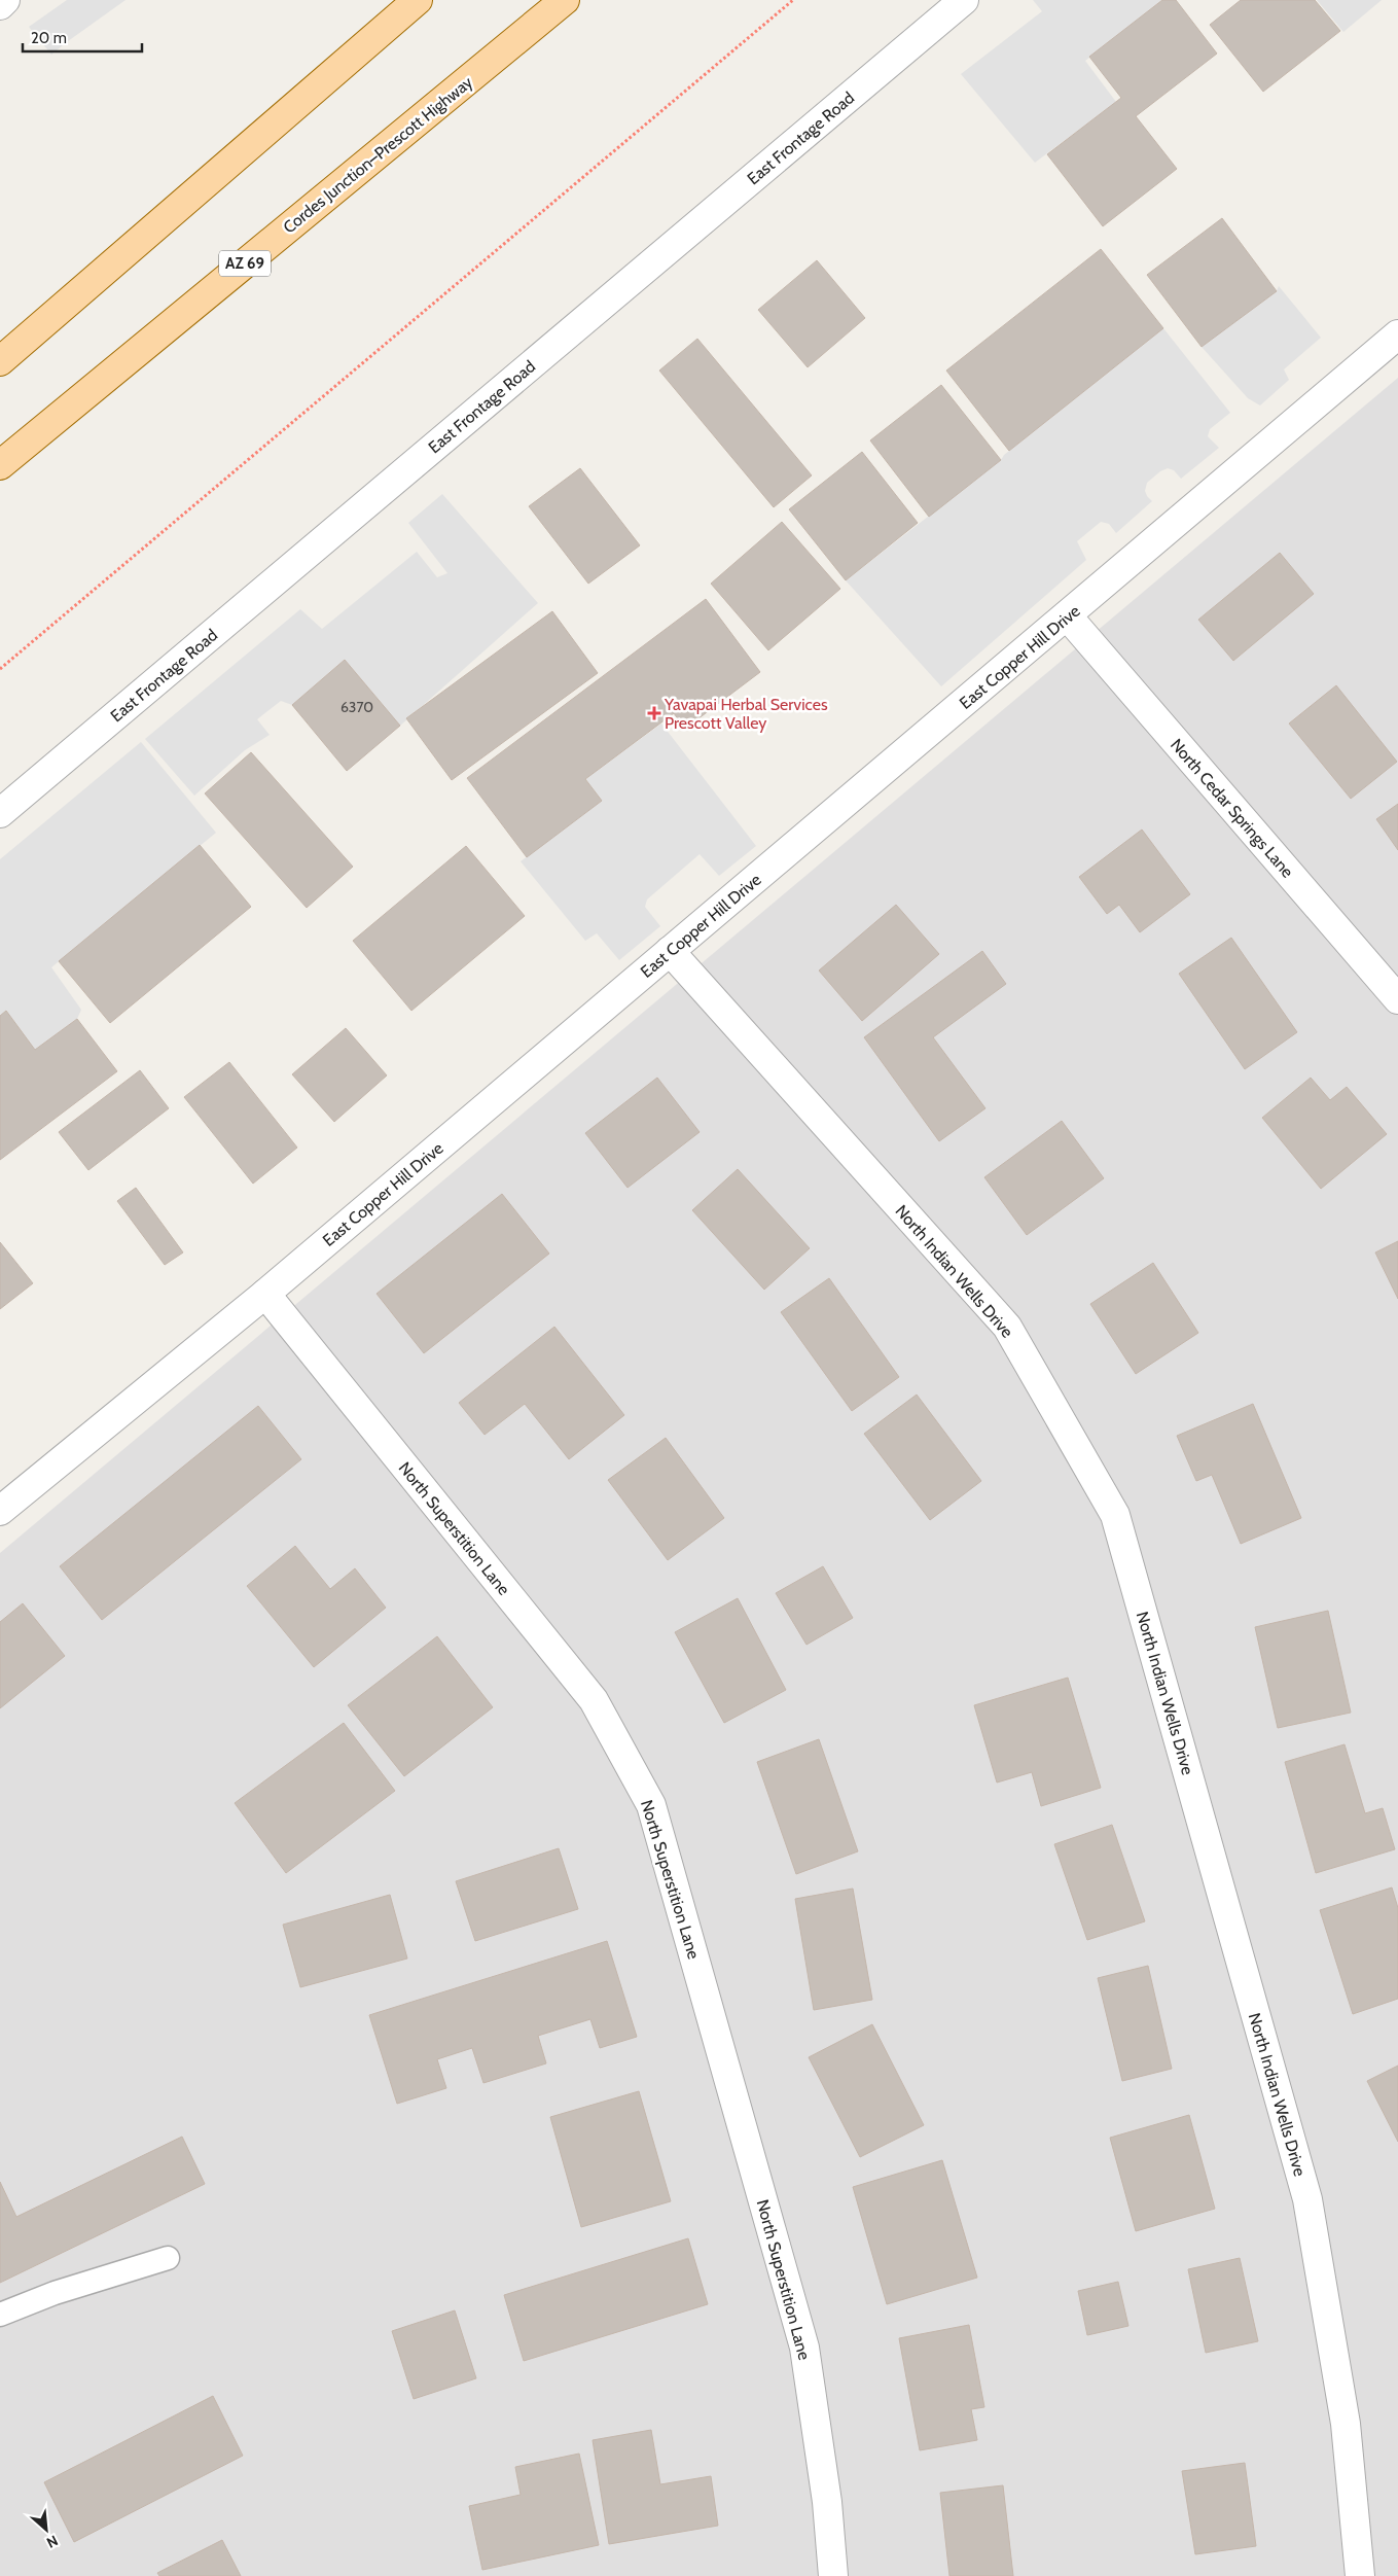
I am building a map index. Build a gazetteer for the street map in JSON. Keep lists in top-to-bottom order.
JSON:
{
  "streets": {
    "main road": ["Cordes Junction–Prescott Highway", "AZ 69"],
    "street": [
      "East Frontage Road",
      "East Copper Hill Drive",
      "North Cedar Springs Lane",
      "North Indian Wells Drive",
      "North Superstition Lane"
    ]
  },
  "crossings": [
    ["East Copper Hill Drive", "North Cedar Springs Lane"],
    ["East Copper Hill Drive", "North Indian Wells Drive"],
    ["East Copper Hill Drive", "North Superstition Lane"]
  ],
  "places": {
    "health": ["Yavapai Herbal Services Prescott Valley"]
  },
  "house_numbers": ["6370"],
  "scale_bar": "20 m",
  "north": "bottom right"
}
